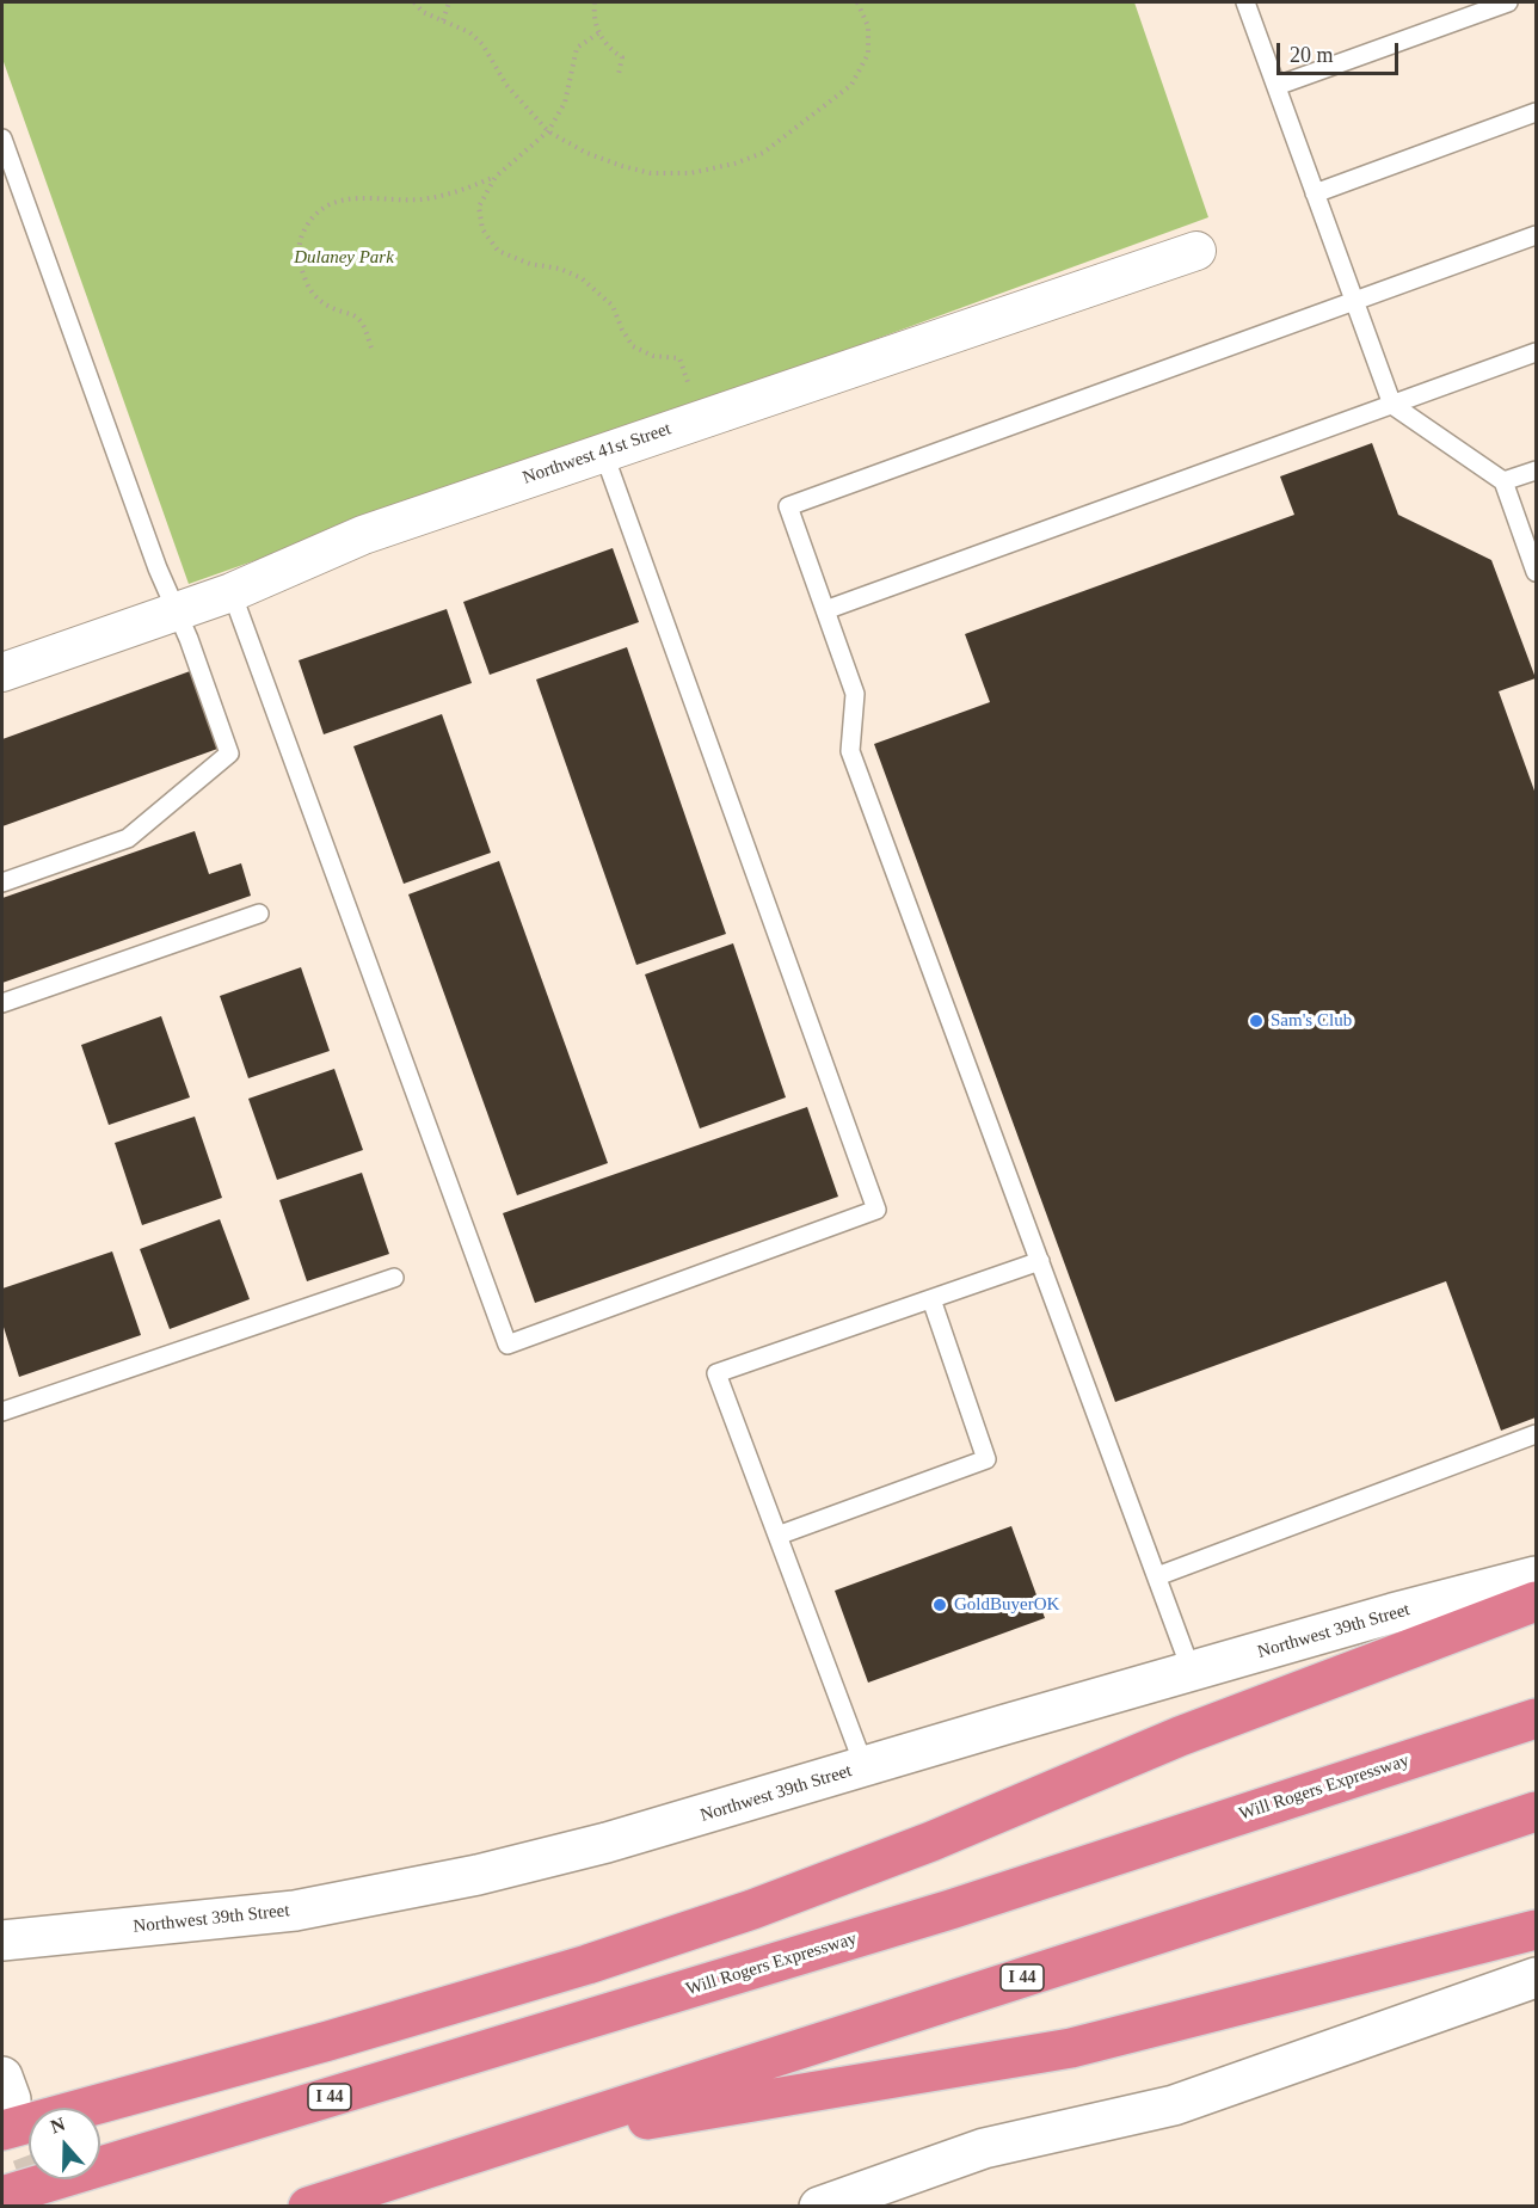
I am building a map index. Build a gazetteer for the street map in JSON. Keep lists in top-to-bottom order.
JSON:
{
  "streets": {
    "highway": ["Will Rogers Expressway", "I 44"],
    "main road": ["Northwest 39th Street"],
    "street": ["Northwest 41st Street"]
  },
  "parks": ["Dulaney Park"],
  "places": ["Sam's Club", "GoldBuyerOK"],
  "scale_bar": "20 m",
  "north": "top"
}
